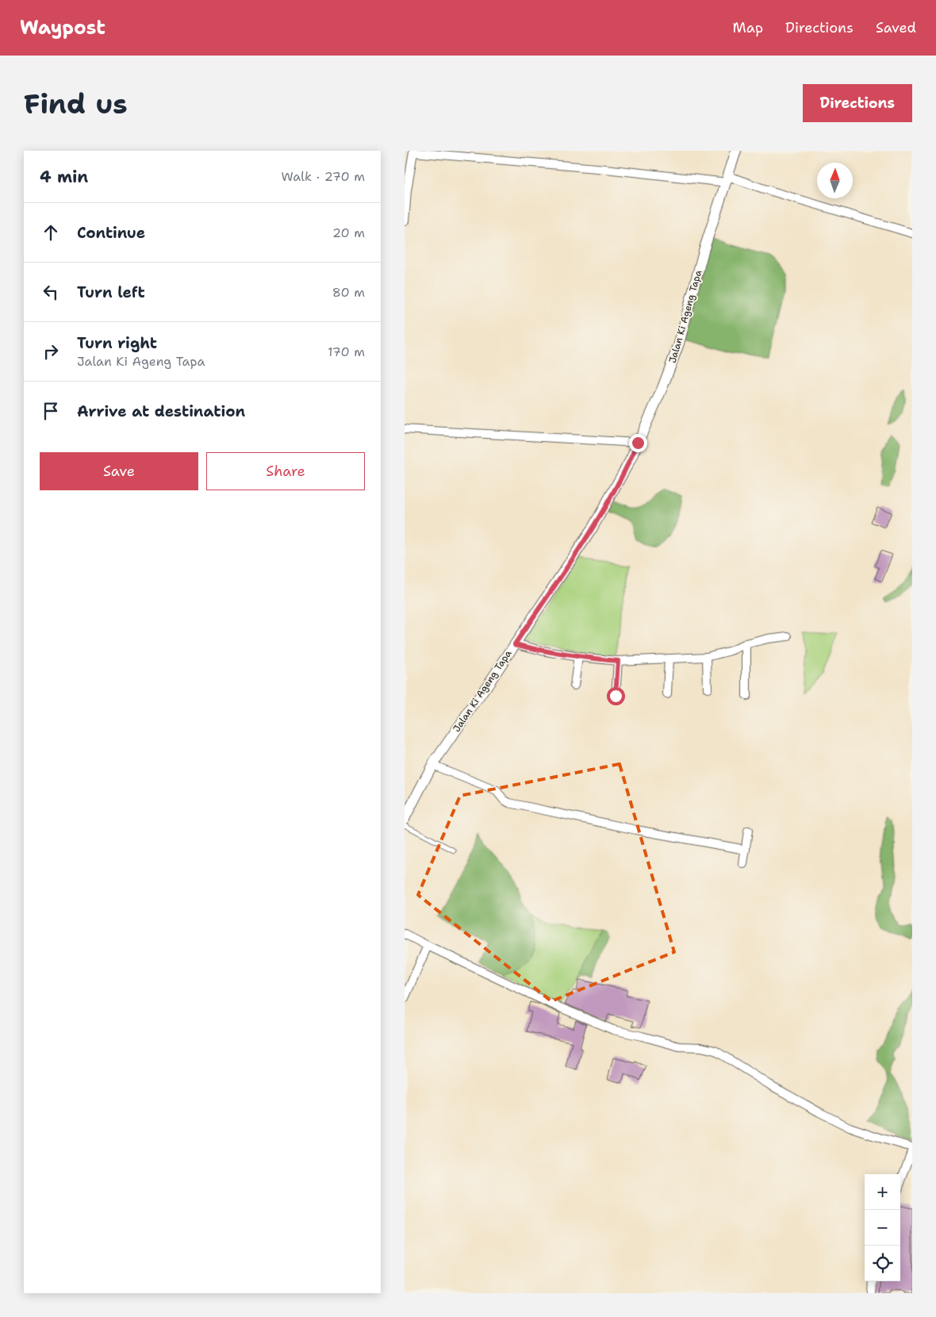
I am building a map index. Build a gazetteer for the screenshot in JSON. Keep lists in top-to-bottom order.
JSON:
{
  "streets": {
    "street": ["Jalan Ki Ageng Tapa"]
  },
  "north": "top",
  "page": {
    "header": "Waypost",
    "nav": ["Map", "Directions", "Saved"],
    "buttons": [
      "Directions",
      ["Save", "Share"]
    ],
    "title": "Find us",
    "heading": ["4 min", "Walk · 270 m"],
    "list": [
      ["Continue", "20 m"],
      ["Turn left", "80 m"],
      ["Turn right", "Jalan Ki Ageng Tapa", "170 m"],
      "Arrive at destination"
    ],
    "map_buttons": ["+", "−"]
  }
}
